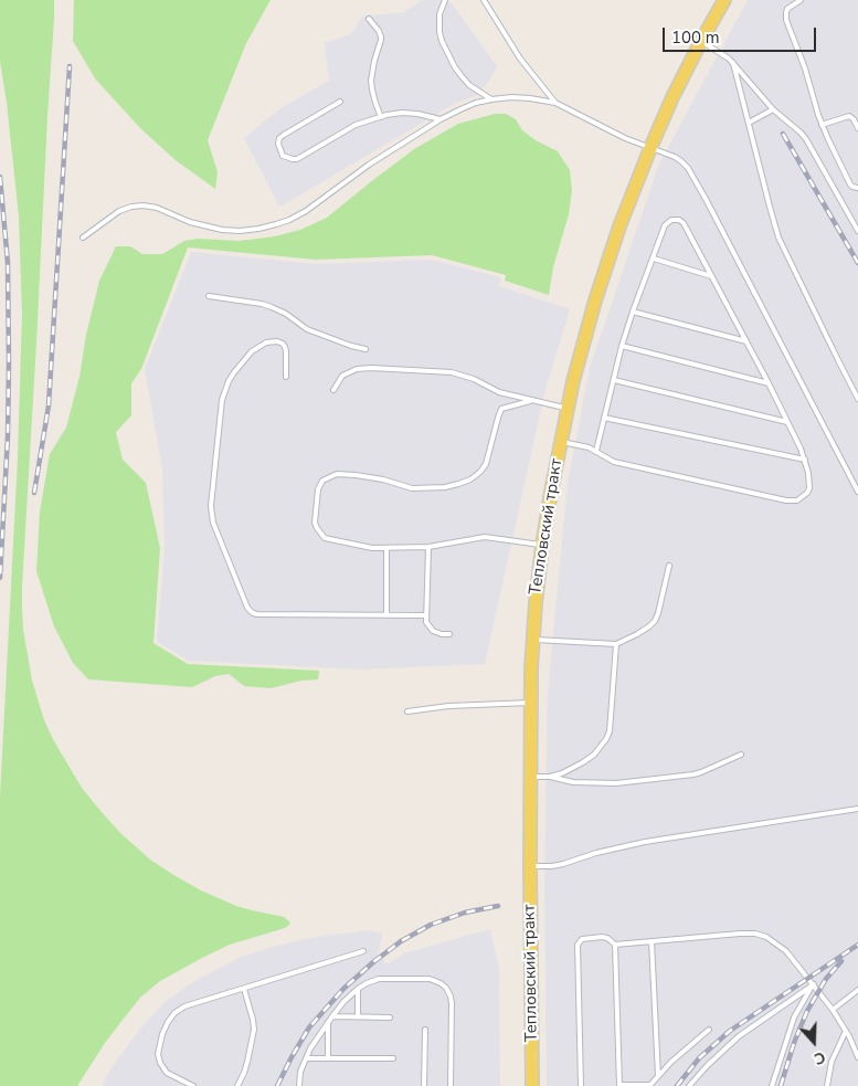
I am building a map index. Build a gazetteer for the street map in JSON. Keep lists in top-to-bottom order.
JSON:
{
  "streets": {
    "main road": ["Тепловский тракт"]
  },
  "scale_bar": "100 m",
  "north": "bottom"
}
